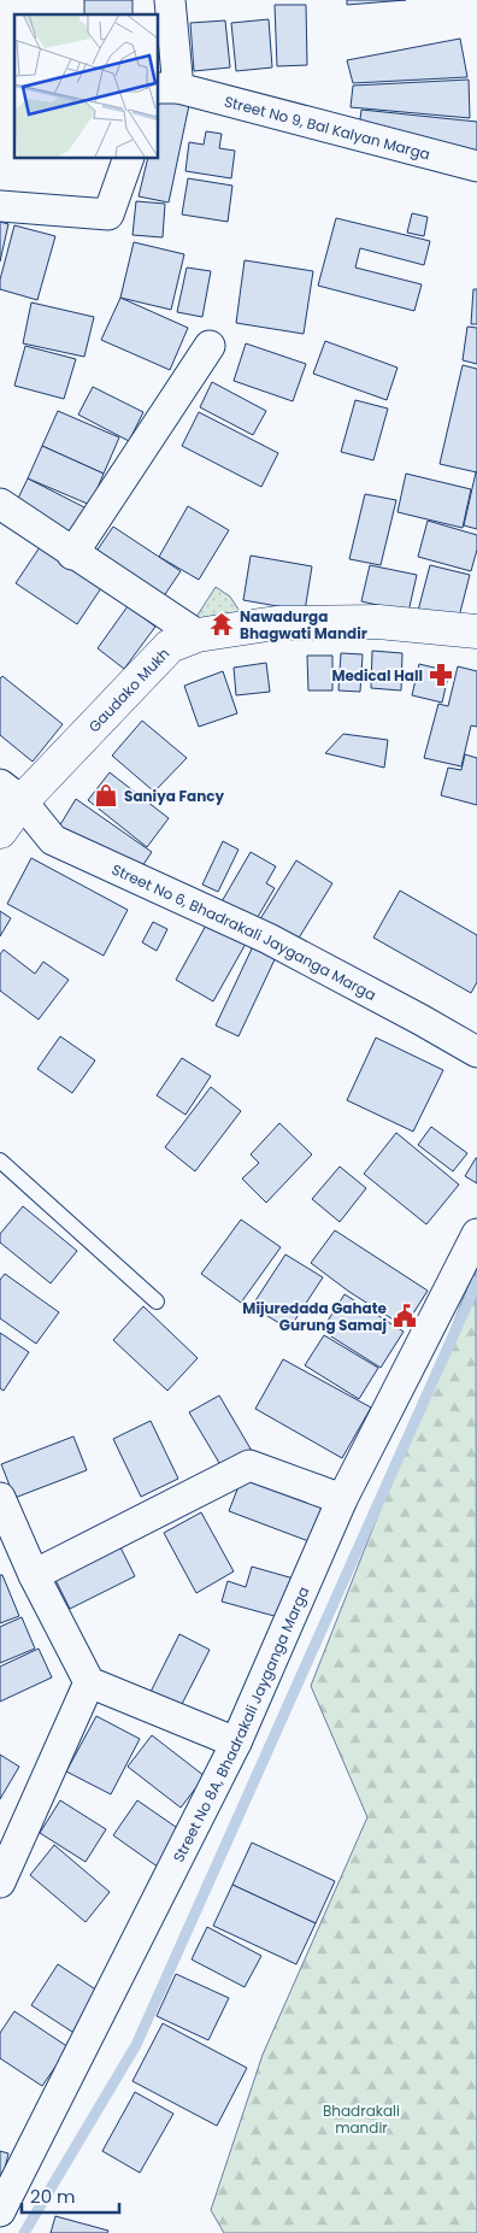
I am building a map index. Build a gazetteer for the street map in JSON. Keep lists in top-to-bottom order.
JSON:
{
  "streets": {
    "main road": ["Gaudako Mukh"],
    "street": ["Street No 9, Bal Kalyan Marga", "Street No 6, Bhadrakali Jayganga Marga", "Street No 8A, Bhadrakali Jayganga Marga"]
  },
  "crossings": [
    ["Gaudako Mukh", "Street No 6, Bhadrakali Jayganga Marga"]
  ],
  "parks": ["Bhadrakali mandir"],
  "places": {
    "temple": ["Nawadurga Bhagwati Mandir"],
    "pharmacy": ["Medical Hall"],
    "shop": ["Saniya Fancy"],
    "public building": ["Mijuredada Gahate Gurung Samaj"]
  },
  "scale_bar": "20 m"
}
